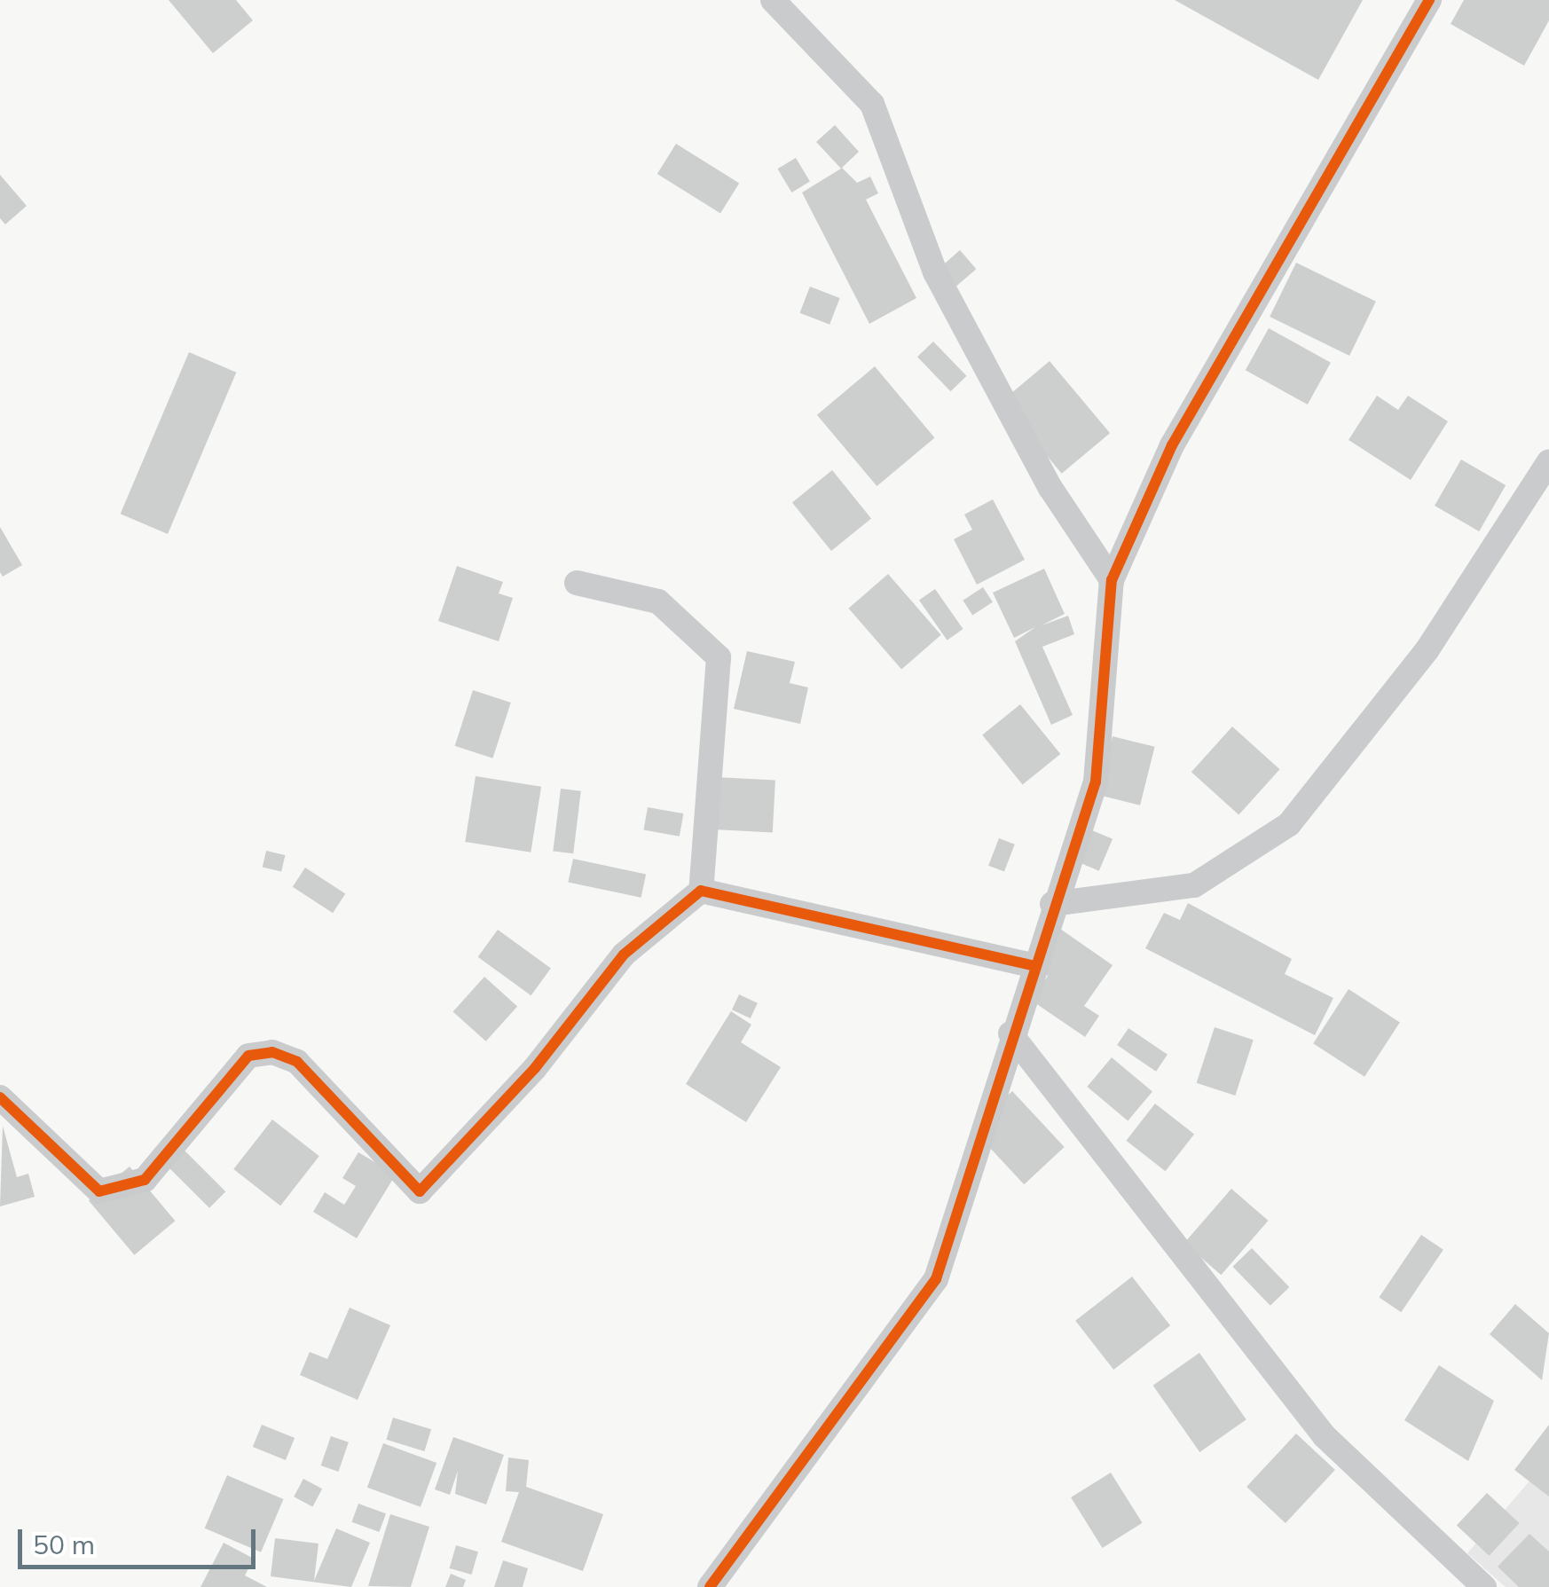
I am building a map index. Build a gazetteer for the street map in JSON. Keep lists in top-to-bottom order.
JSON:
{
  "scale_bar": "50 m"
}
